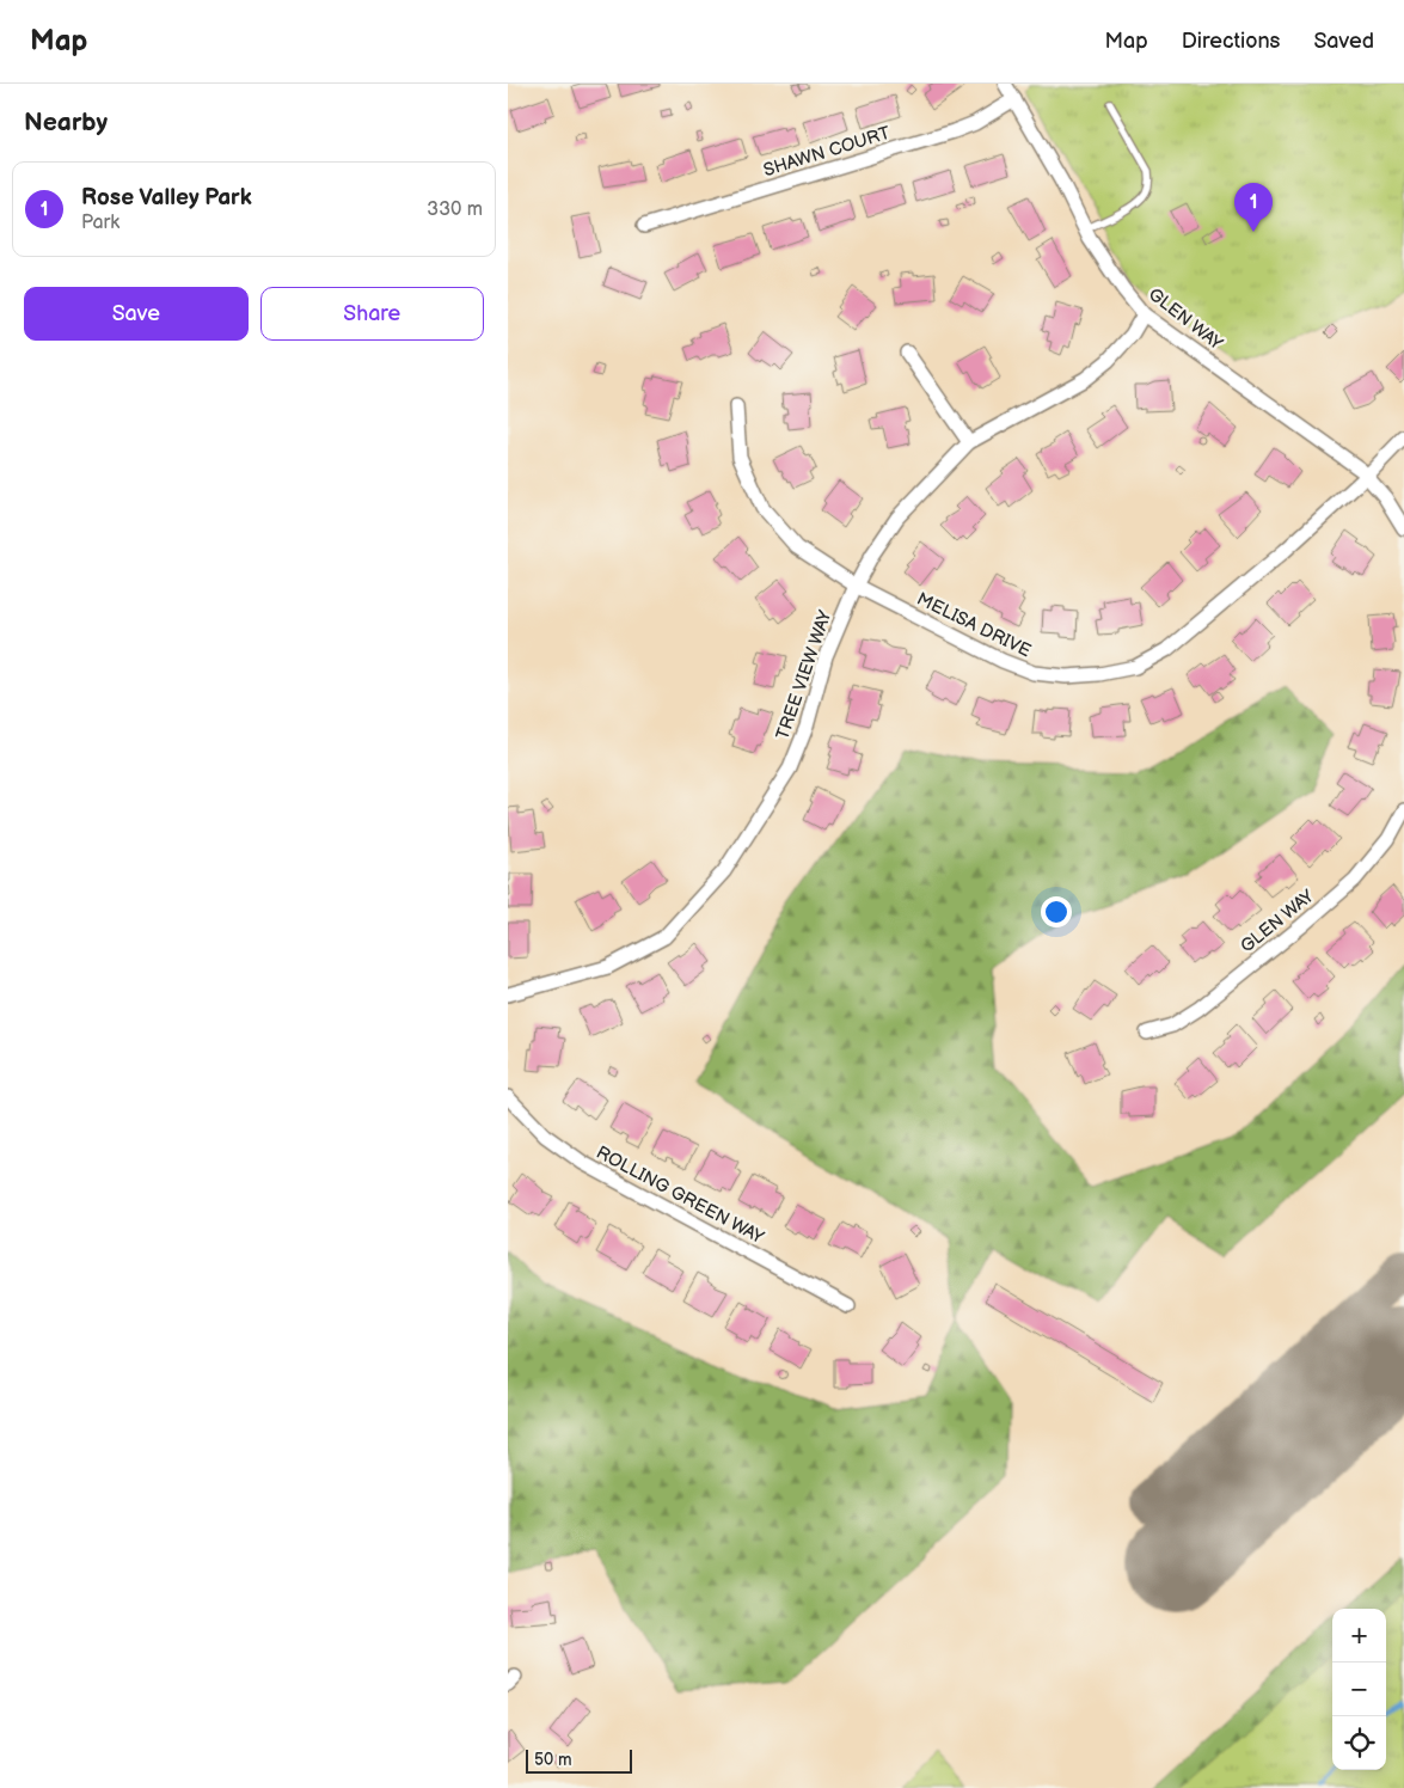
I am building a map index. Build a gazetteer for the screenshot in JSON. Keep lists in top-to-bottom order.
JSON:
{
  "streets": {
    "street": [
      "SHAWN COURT",
      "GLEN WAY",
      "MELISA DRIVE",
      "TREE VIEW WAY",
      "ROLLING GREEN WAY"
    ]
  },
  "crossings": [
    ["SHAWN COURT", "GLEN WAY"],
    ["GLEN WAY", "MELISA DRIVE"],
    ["GLEN WAY", "TREE VIEW WAY"],
    ["MELISA DRIVE", "TREE VIEW WAY"]
  ],
  "scale_bar": "50 m",
  "page": {
    "header": "Map",
    "nav": ["Map", "Directions", "Saved"],
    "heading": "Nearby",
    "list": [
      {
        "mark": "1",
        "name": "Rose Valley Park",
        "note": "Park",
        "value": "330 m"
      }
    ],
    "pins": "1",
    "buttons": ["Save", "Share"],
    "map_buttons": ["+", "−"],
    "scale": "50 m"
  }
}
